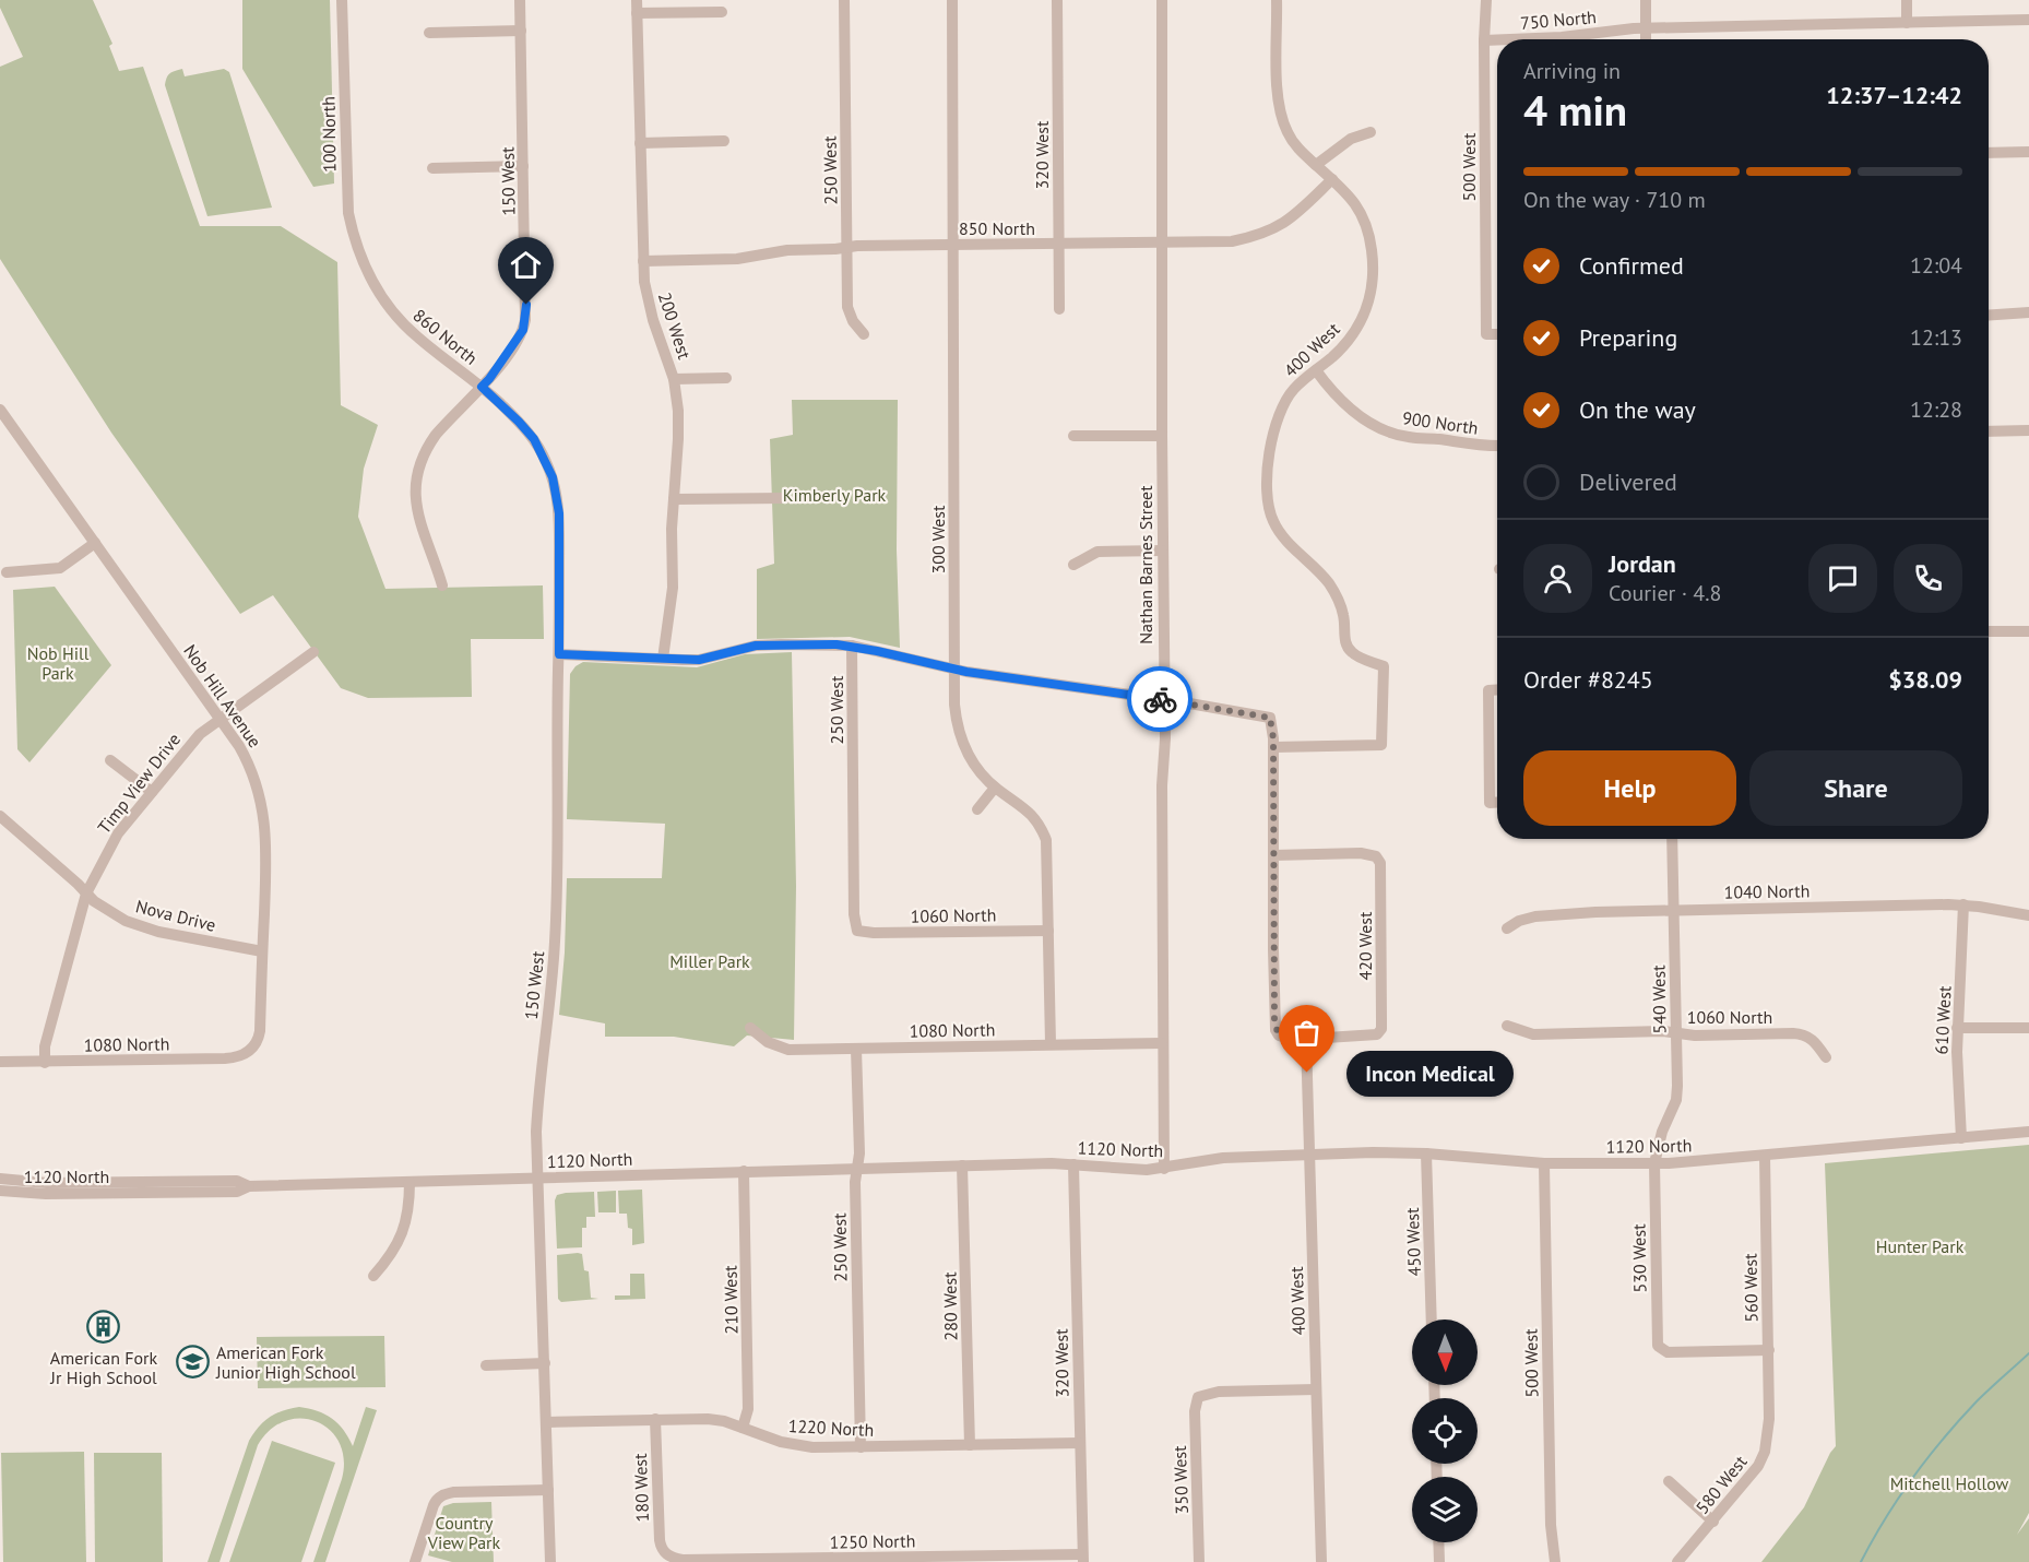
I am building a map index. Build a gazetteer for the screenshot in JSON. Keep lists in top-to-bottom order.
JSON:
{
  "streets": {
    "street": [
      "750 North",
      "100 North",
      "320 West",
      "500 West",
      "250 West",
      "150 West",
      "850 North",
      "200 West",
      "860 North",
      "400 West",
      "900 North",
      "300 West",
      "Nathan Barnes Street",
      "Nob Hill Avenue",
      "Timp View Drive",
      "1040 North",
      "Nova Drive",
      "1060 North",
      "420 West",
      "540 West",
      "610 West",
      "1080 North",
      "1120 North",
      "450 West",
      "530 West",
      "560 West",
      "210 West",
      "280 West",
      "1220 North",
      "350 West",
      "580 West",
      "180 West",
      "1250 North"
    ]
  },
  "crossings": [
    ["750 North", "500 West"],
    ["100 North", "860 North"],
    ["320 West", "850 North"],
    ["320 West", "1120 North"],
    ["320 West", "1220 North"],
    ["320 West", "1250 North"],
    ["500 West", "1120 North"],
    ["250 West", "850 North"],
    ["250 West", "1060 North"],
    ["250 West", "1080 North"],
    ["250 West", "1120 North"],
    ["250 West", "1220 North"],
    ["150 West", "860 North"],
    ["150 West", "1120 North"],
    ["150 West", "1220 North"],
    ["850 North", "200 West"],
    ["850 North", "400 West"],
    ["850 North", "300 West"],
    ["850 North", "Nathan Barnes Street"],
    ["400 West", "900 North"],
    ["400 West", "420 West"],
    ["400 West", "1120 North"],
    ["400 West", "350 West"],
    ["300 West", "1060 North"],
    ["300 West", "1080 North"],
    ["Nathan Barnes Street", "1080 North"],
    ["Nathan Barnes Street", "1120 North"],
    ["Nob Hill Avenue", "Timp View Drive"],
    ["Nob Hill Avenue", "Nova Drive"],
    ["Nob Hill Avenue", "1080 North"],
    ["Timp View Drive", "Nova Drive"],
    ["Timp View Drive", "1080 North"],
    ["1040 North", "540 West"],
    ["1040 North", "610 West"],
    ["1060 North", "540 West"],
    ["540 West", "1120 North"],
    ["540 West", "530 West"],
    ["610 West", "1120 North"],
    ["1120 North", "450 West"],
    ["1120 North", "530 West"],
    ["1120 North", "560 West"],
    ["1120 North", "210 West"],
    ["1120 North", "280 West"],
    ["530 West", "560 West"],
    ["560 West", "580 West"],
    ["210 West", "1220 North"],
    ["280 West", "1220 North"],
    ["1220 North", "180 West"],
    ["180 West", "1250 North"]
  ],
  "parks": [
    "Kimberly Park",
    "Nob Hill Park",
    "Miller Park",
    "Hunter Park",
    "Mitchell Hollow",
    "Country View Park"
  ],
  "places": {
    "other": ["Incon Medical"],
    "building": ["American Fork Jr High School"],
    "school or university": ["American Fork Junior High School"]
  },
  "north": "bottom",
  "page": {
    "heading": ["4 min", "Arriving in", "12:37–12:42"],
    "panel": [
      "Jordan",
      "Courier · 4.8",
      "Order #8245",
      "$38.09"
    ],
    "bar": "On the way · 710 m",
    "list": [
      ["Confirmed", "12:04"],
      ["Preparing", "12:13"],
      ["On the way", "12:28"],
      "Delivered"
    ],
    "buttons": ["Help", "Share"],
    "bubble": "Incon Medical"
  }
}
